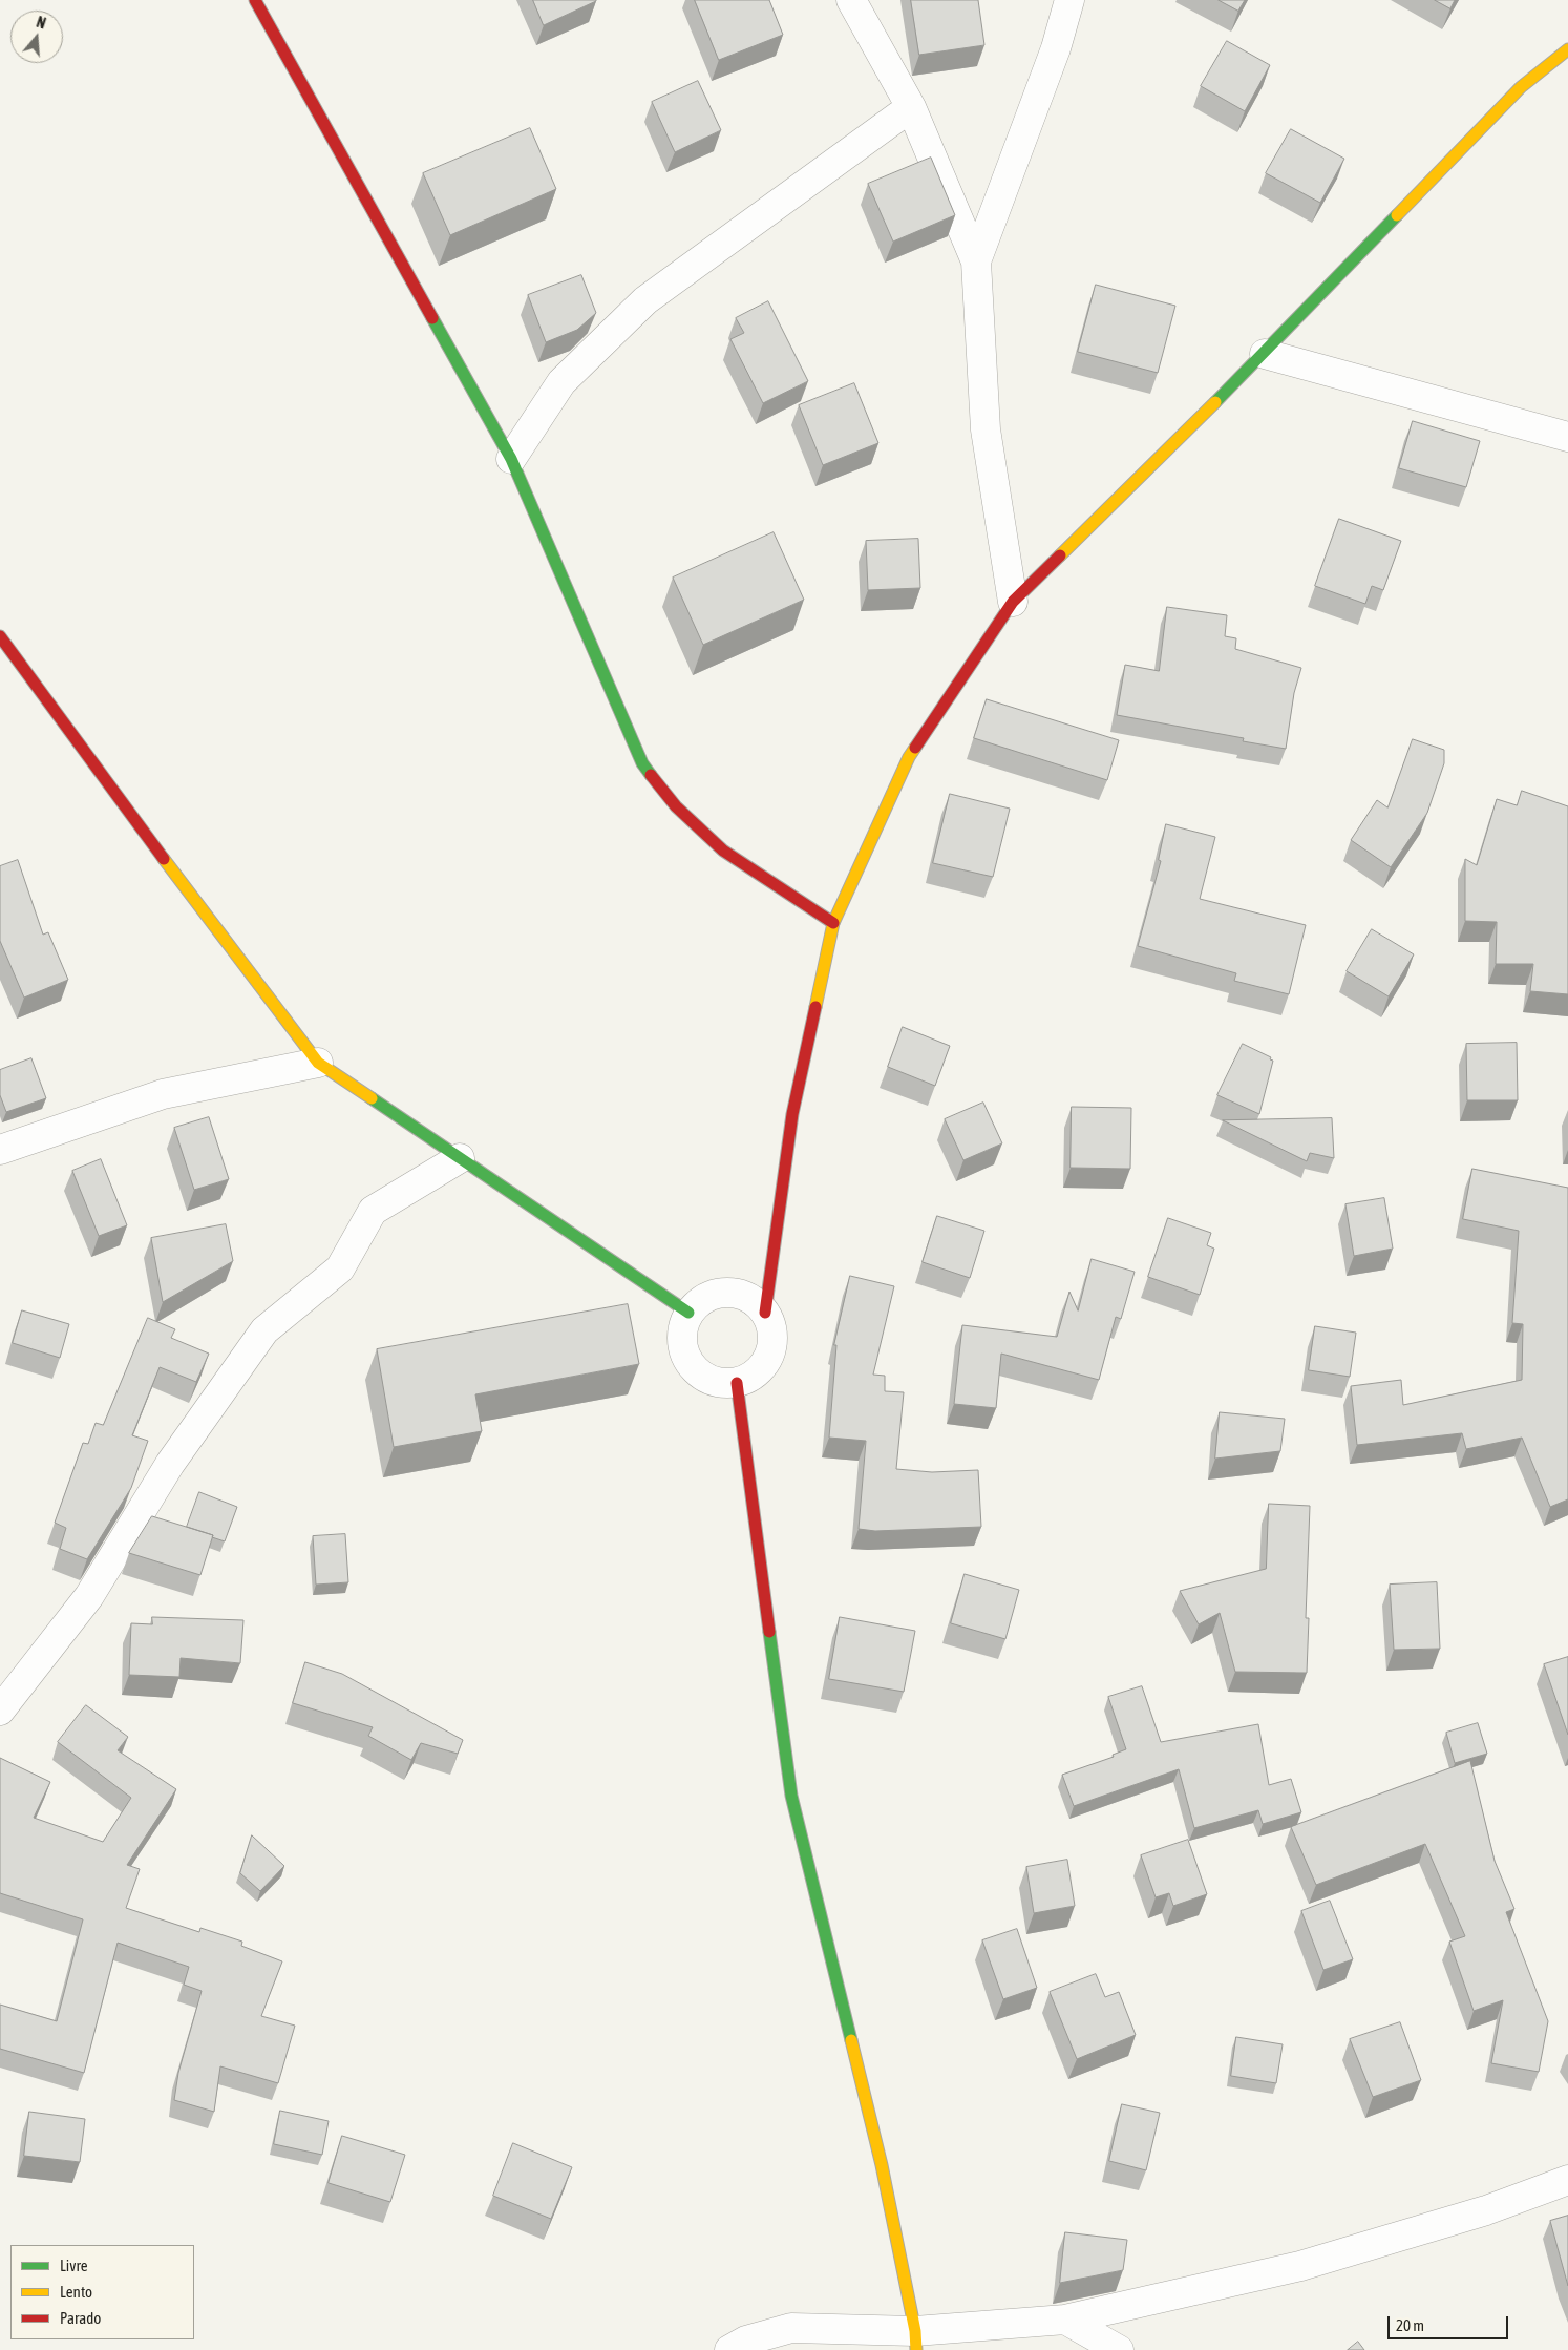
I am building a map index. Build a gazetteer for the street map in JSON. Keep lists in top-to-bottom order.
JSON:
{
  "legend": ["Livre", "Lento", "Parado"],
  "scale_bar": "20 m",
  "north": "top"
}
